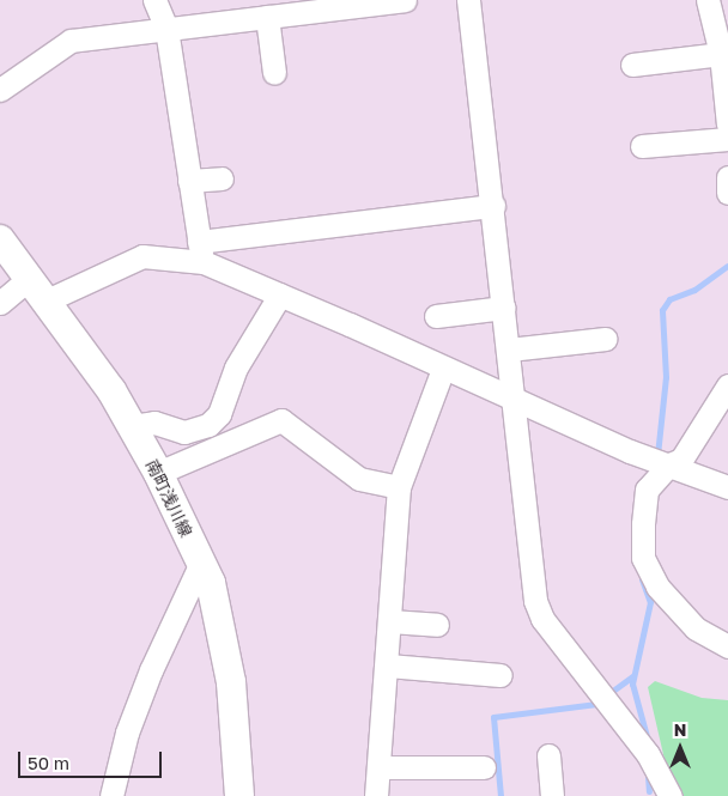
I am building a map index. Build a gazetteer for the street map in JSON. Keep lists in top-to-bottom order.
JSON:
{
  "streets": {
    "street": ["南町浅川線"]
  },
  "scale_bar": "50 m",
  "north": "top"
}
